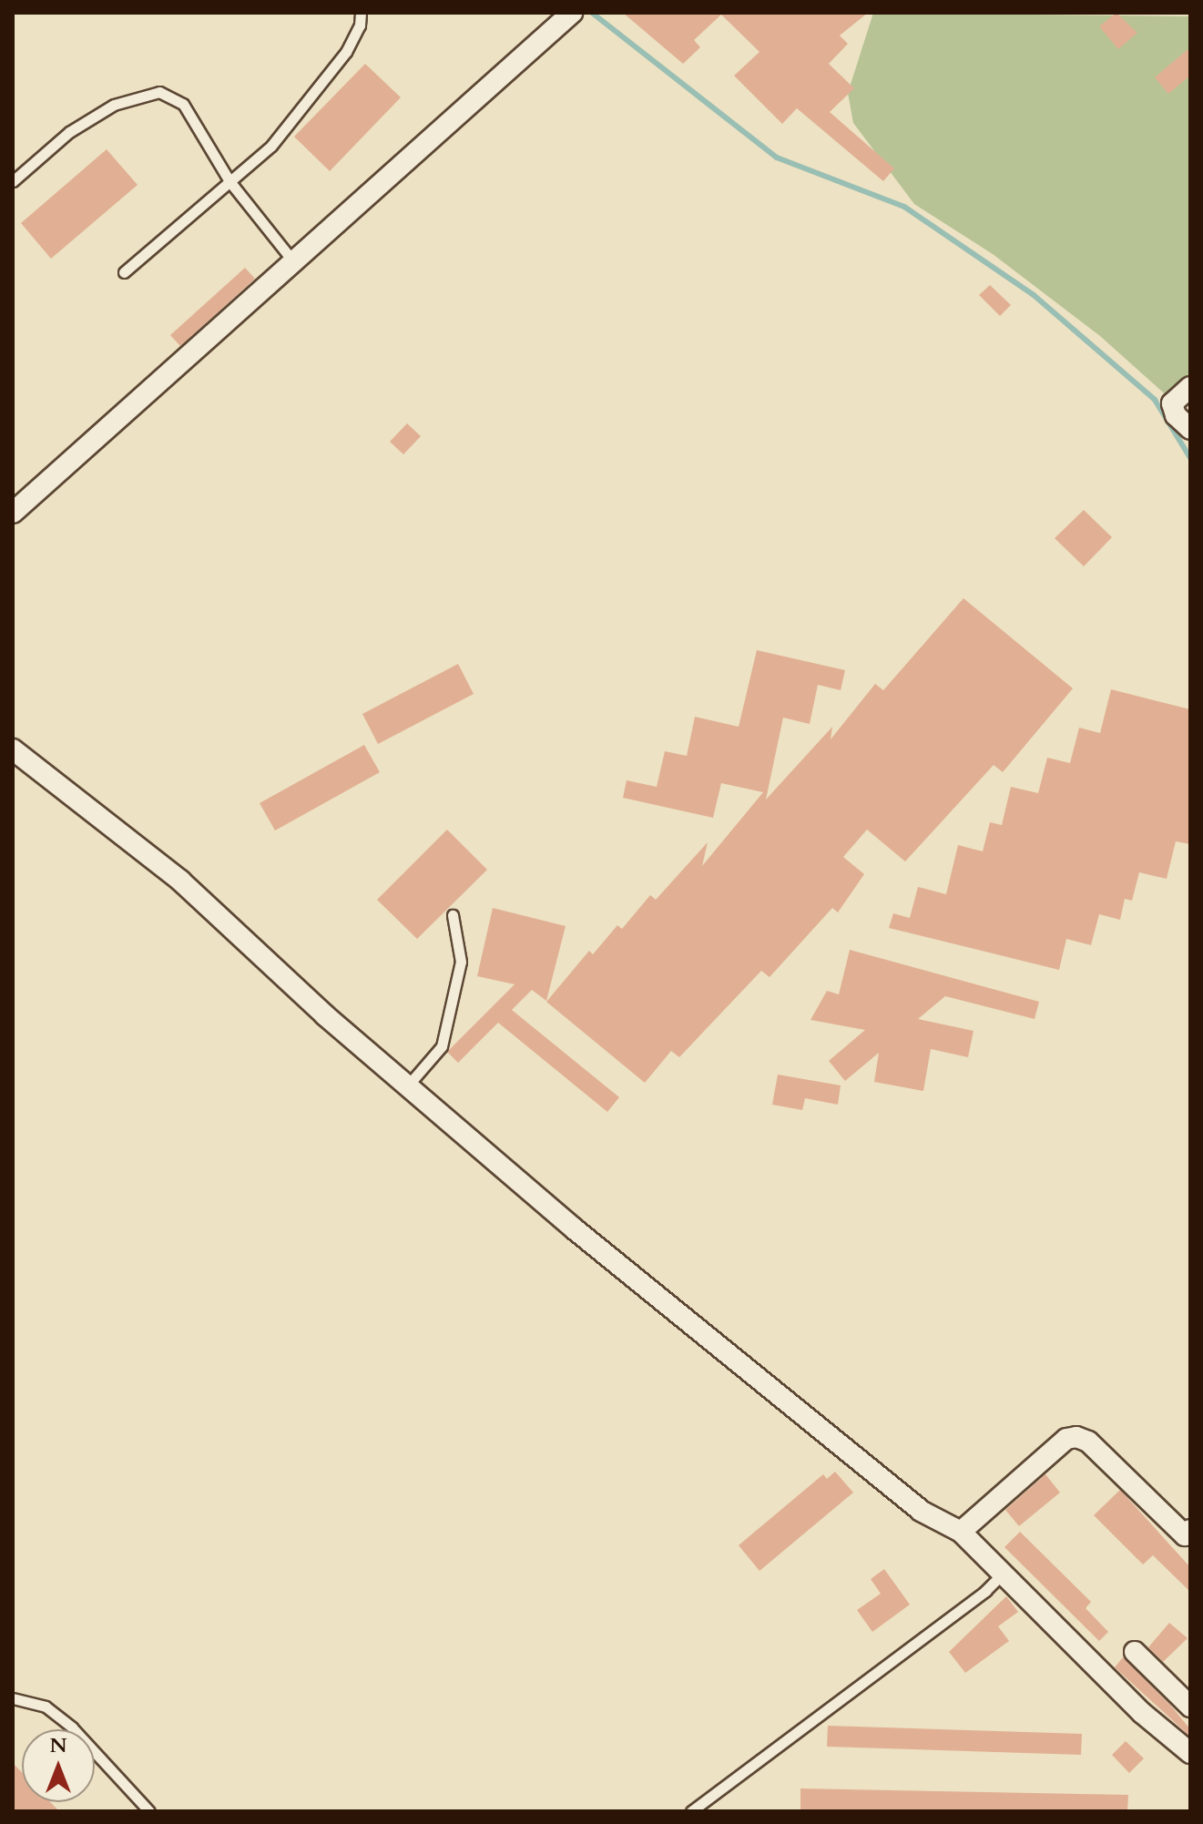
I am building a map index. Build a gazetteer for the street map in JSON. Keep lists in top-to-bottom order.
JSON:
{
  "north": "top"
}
